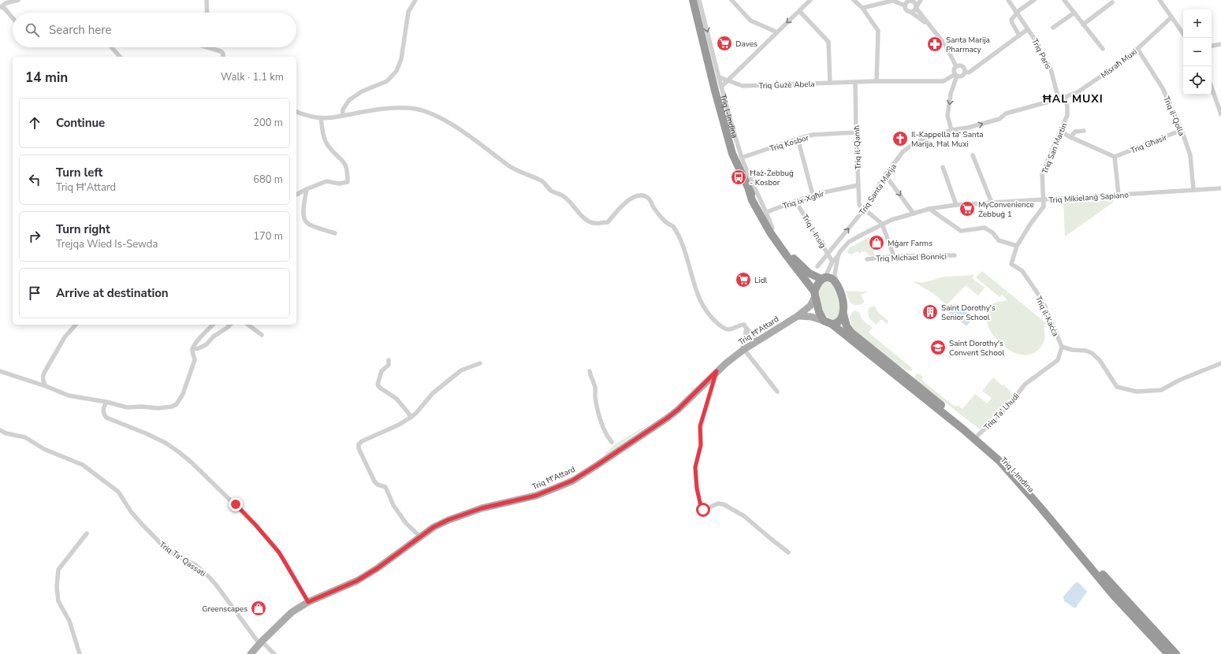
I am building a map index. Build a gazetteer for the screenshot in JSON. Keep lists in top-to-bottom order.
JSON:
{
  "streets": {
    "highway": ["Triq l-Imdina"],
    "main road": ["Triq Ħ'Attard"],
    "street": [
      "Triq Paris",
      "Misraħ Muxi",
      "Triq Ġużè Abela",
      "Triq il-Qolla",
      "Triq Kosbor",
      "Triq Għasir",
      "Triq il-Qamħ",
      "Triq San Martin",
      "Triq Santa Marija",
      "Triq Mikielanġ Sapiano",
      "Triq ix-Xgħir",
      "Triq l-Insiġ",
      "Triq Michael Bonnici",
      "Triq il-Kaċċa",
      "Triq Ta' Lhudi",
      "Triq Ta' Qassati"
    ]
  },
  "crossings": [
    ["Triq Paris", "Misraħ Muxi"],
    ["Triq Paris", "Triq Santa Marija"],
    ["Misraħ Muxi", "Triq il-Qolla"],
    ["Misraħ Muxi", "Triq San Martin"],
    ["Misraħ Muxi", "Triq Santa Marija"],
    ["Triq Ġużè Abela", "Triq l-Imdina"],
    ["Triq Ġużè Abela", "Triq il-Qamħ"],
    ["Triq l-Imdina", "Triq Kosbor"],
    ["Triq l-Imdina", "Triq Mikielanġ Sapiano"],
    ["Triq l-Imdina", "Triq ix-Xgħir"],
    ["Triq l-Imdina", "Triq Ħ'Attard"],
    ["Triq l-Imdina", "Triq Ta' Lhudi"],
    ["Triq il-Qolla", "Triq Għasir"],
    ["Triq il-Qolla", "Triq Mikielanġ Sapiano"],
    ["Triq Kosbor", "Triq il-Qamħ"],
    ["Triq il-Qamħ", "Triq Santa Marija"],
    ["Triq il-Qamħ", "Triq ix-Xgħir"],
    ["Triq San Martin", "Triq Mikielanġ Sapiano"],
    ["Triq Santa Marija", "Triq l-Insiġ"],
    ["Triq Mikielanġ Sapiano", "Triq l-Insiġ"],
    ["Triq ix-Xgħir", "Triq l-Insiġ"],
    ["Triq il-Kaċċa", "Triq Ta' Lhudi"],
    ["Triq Ħ'Attard", "Triq Ta' Qassati"]
  ],
  "one_way": ["Triq Santa Marija"],
  "districts": ["ĦAL MUXI"],
  "places": {
    "supermarket": ["Daves", "MyConvenience Żebbuġ 1", "Lidl"],
    "pharmacy": ["Santa Marija Pharmacy"],
    "church": ["Il-Kappella ta' Santa Marija, Ħal Muxi"],
    "bus stop": ["Ħaż-Żebbuġ - Kosbor"],
    "shop": ["Mġarr Farms", "Greenscapes"],
    "building": ["Saint Dorothy's Senior School"],
    "school or university": ["Saint Dorothy's Convent School"]
  },
  "page": {
    "map_buttons": ["+", "−"],
    "search": "Search here",
    "heading": ["14 min", "Walk · 1.1 km"],
    "list": [
      ["Continue", "200 m"],
      ["Turn left", "Triq Ħ'Attard", "680 m"],
      ["Turn right", "Trejqa Wied Is-Sewda", "170 m"],
      "Arrive at destination"
    ]
  }
}
